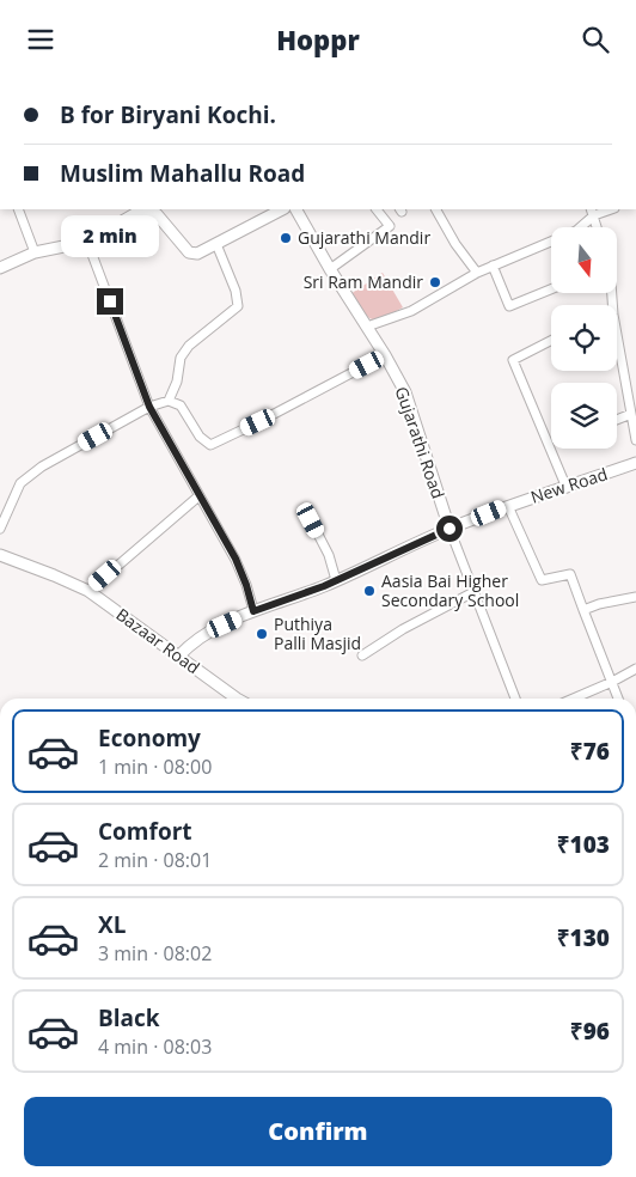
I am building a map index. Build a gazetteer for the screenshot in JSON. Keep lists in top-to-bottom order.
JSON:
{
  "streets": {
    "street": ["Gujarathi Road", "New Road", "Bazaar Road"]
  },
  "crossings": [
    ["Gujarathi Road", "New Road"],
    ["New Road", "Bazaar Road"]
  ],
  "places": [
    "Gujarathi Mandir",
    "Sri Ram Mandir",
    "Aasia Bai Higher Secondary School",
    "Puthiya Palli Masjid"
  ],
  "north": "bottom",
  "page": {
    "header": "Hoppr",
    "banner": ["B for Biryani Kochi.", "Muslim Mahallu Road"],
    "bubble": "2 min",
    "list": [
      {
        "name": "Economy",
        "note": "1 min · 08:00",
        "value": "₹76"
      },
      {
        "name": "Comfort",
        "note": "2 min · 08:01",
        "value": "₹103"
      },
      {
        "name": "XL",
        "note": "3 min · 08:02",
        "value": "₹130"
      },
      {
        "name": "Black",
        "note": "4 min · 08:03",
        "value": "₹96"
      }
    ],
    "buttons": "Confirm"
  }
}
